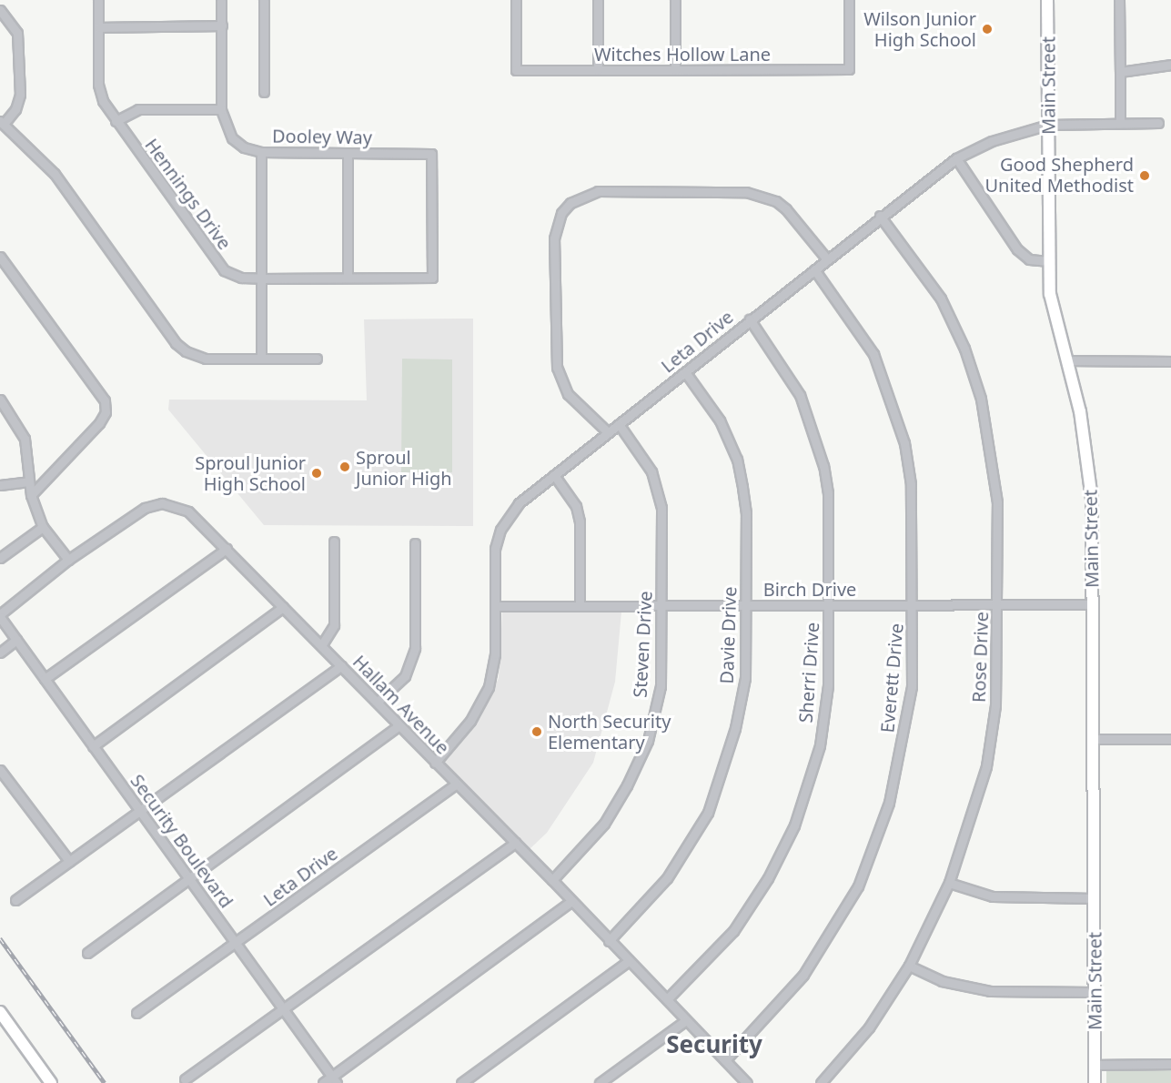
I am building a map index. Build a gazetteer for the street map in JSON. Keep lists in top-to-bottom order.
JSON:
{
  "streets": {
    "main road": ["Main Street"],
    "street": [
      "Witches Hollow Lane",
      "Dooley Way",
      "Hennings Drive",
      "Leta Drive",
      "Birch Drive",
      "Davie Drive",
      "Steven Drive",
      "Rose Drive",
      "Sherri Drive",
      "Everett Drive",
      "Hallam Avenue",
      "Security Boulevard"
    ]
  },
  "crossings": [
    ["Main Street", "Leta Drive"],
    ["Main Street", "Birch Drive"],
    ["Dooley Way", "Hennings Drive"],
    ["Leta Drive", "Birch Drive"],
    ["Leta Drive", "Davie Drive"],
    ["Leta Drive", "Steven Drive"],
    ["Leta Drive", "Rose Drive"],
    ["Leta Drive", "Sherri Drive"],
    ["Leta Drive", "Everett Drive"],
    ["Leta Drive", "Hallam Avenue"],
    ["Leta Drive", "Security Boulevard"],
    ["Birch Drive", "Davie Drive"],
    ["Birch Drive", "Steven Drive"],
    ["Birch Drive", "Rose Drive"],
    ["Birch Drive", "Sherri Drive"],
    ["Birch Drive", "Everett Drive"],
    ["Davie Drive", "Hallam Avenue"],
    ["Steven Drive", "Hallam Avenue"],
    ["Sherri Drive", "Hallam Avenue"],
    ["Everett Drive", "Hallam Avenue"],
    ["Hallam Avenue", "Security Boulevard"]
  ],
  "districts": ["Security"],
  "places": [
    "Wilson Junior High School",
    "Good Shepherd United Methodist",
    "Sproul Junior High",
    "Sproul Junior High School",
    "North Security Elementary"
  ]
}
